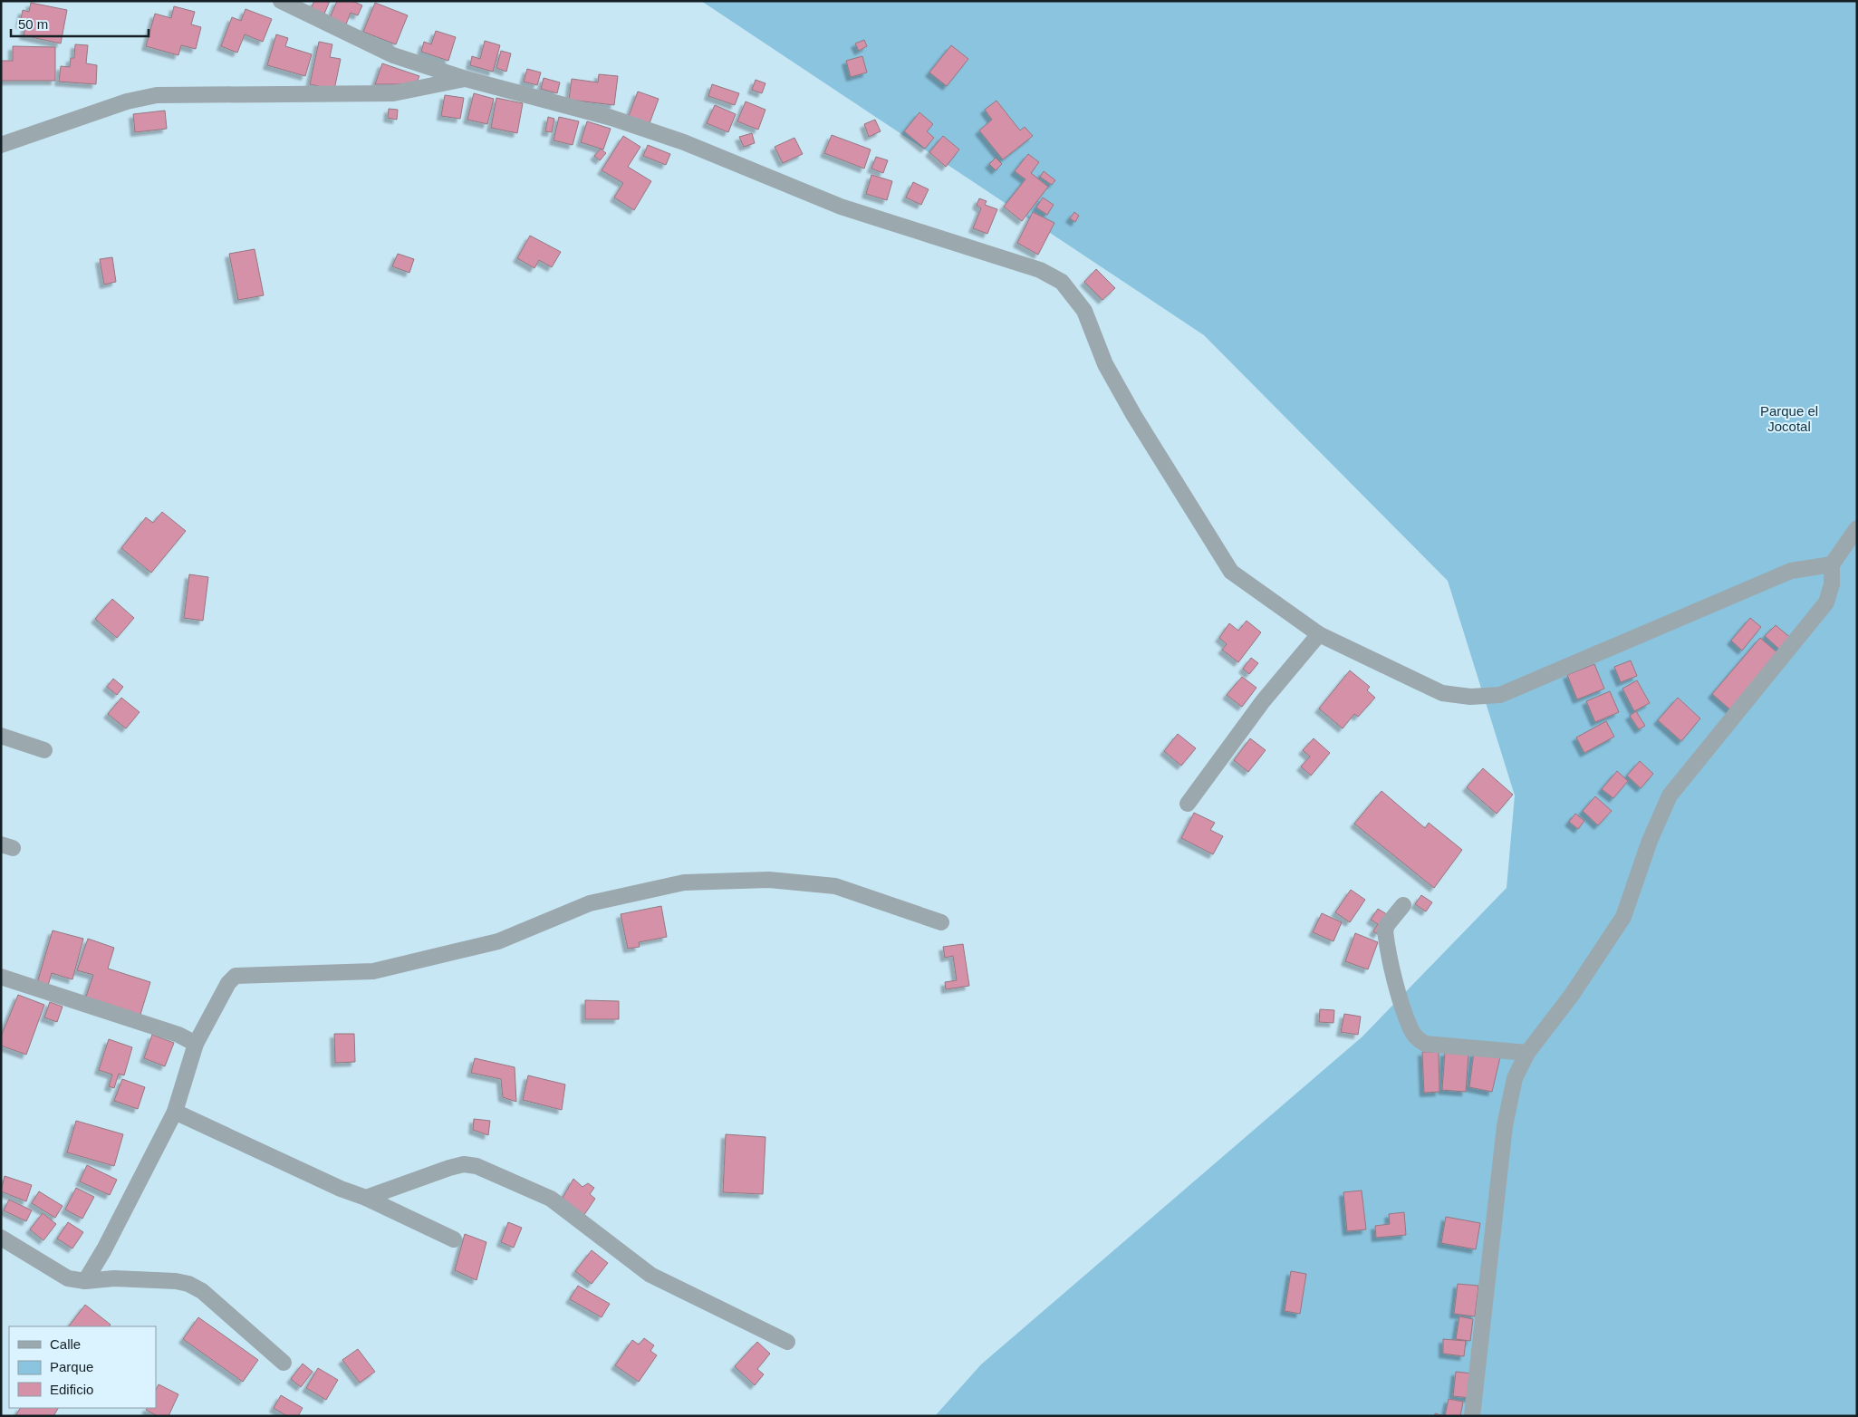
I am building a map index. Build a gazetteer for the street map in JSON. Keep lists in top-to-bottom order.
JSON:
{
  "parks": ["Parque el Jocotal"],
  "legend": ["Calle", "Parque", "Edificio"],
  "scale_bar": "50 m"
}
